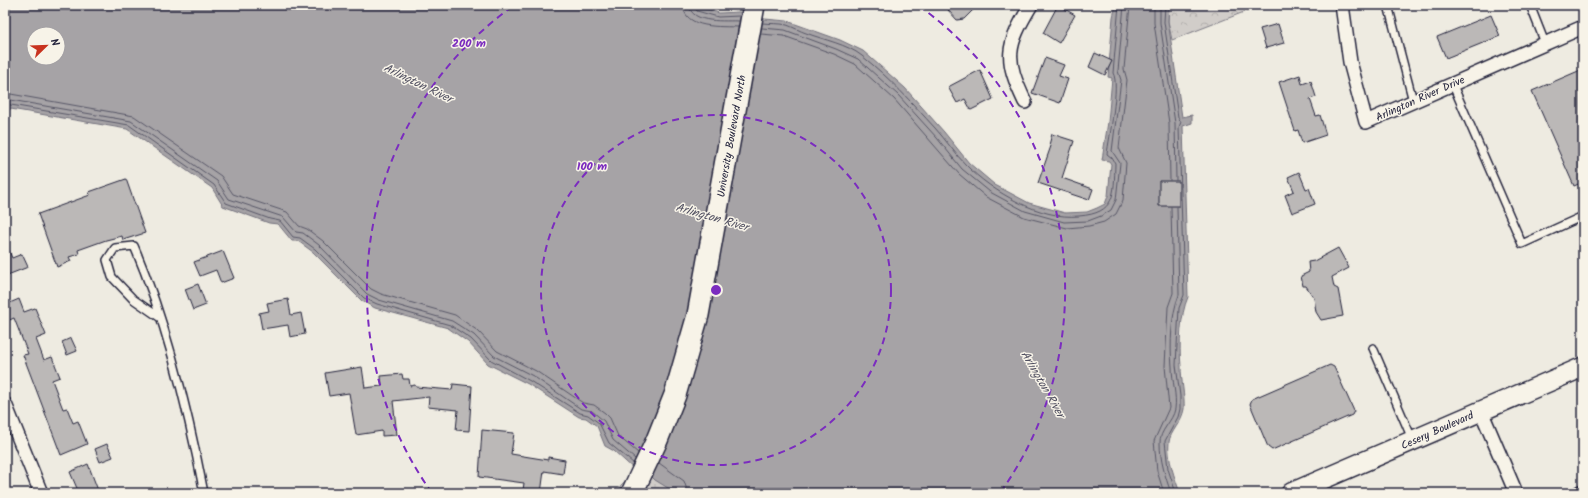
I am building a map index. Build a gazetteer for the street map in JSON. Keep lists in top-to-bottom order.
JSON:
{
  "streets": {
    "main road": ["University Boulevard North", "Cesery Boulevard"],
    "street": ["Arlington River Drive"]
  },
  "water": ["Arlington River"],
  "north": "top right",
  "rings": ["200 m", "100 m"]
}
